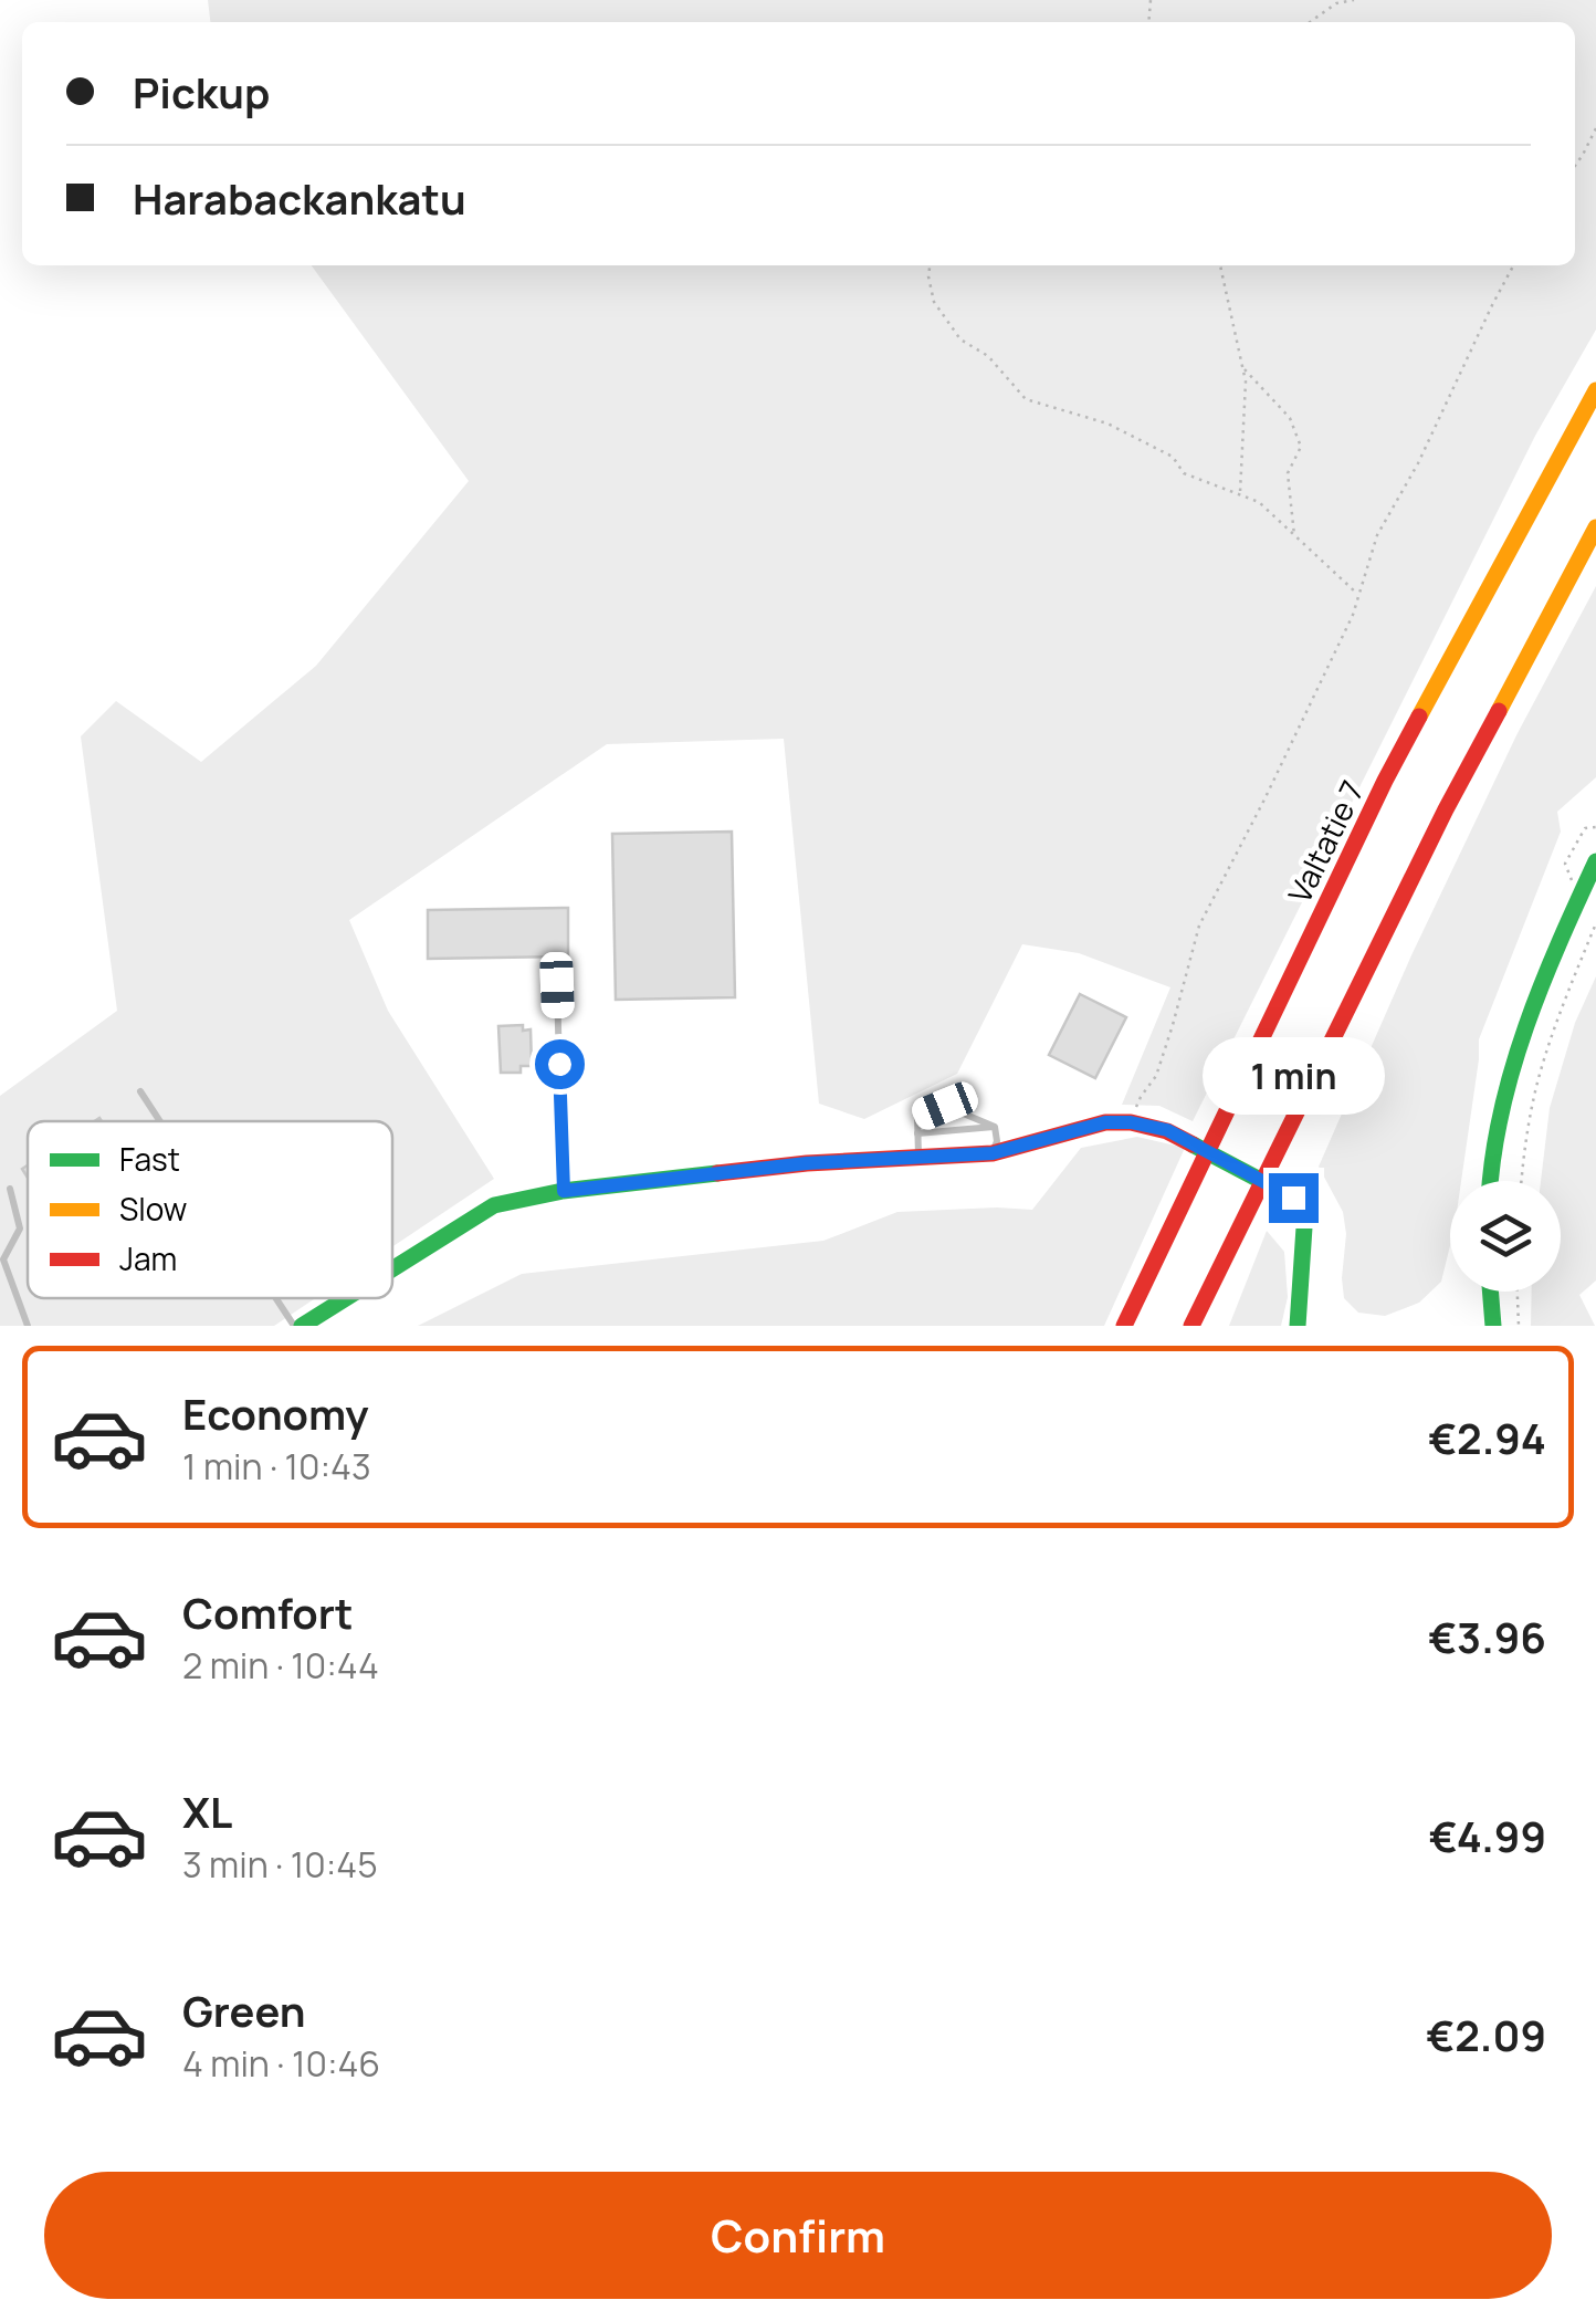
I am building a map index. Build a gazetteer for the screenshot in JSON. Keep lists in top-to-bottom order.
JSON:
{
  "streets": {
    "main road": ["Valtatie 7"]
  },
  "legend": ["Fast", "Slow", "Jam"],
  "page": {
    "banner": ["Pickup", "Harabackankatu"],
    "bubble": "1 min",
    "list": [
      {
        "name": "Economy",
        "note": "1 min · 10:43",
        "value": "€2.94"
      },
      {
        "name": "Comfort",
        "note": "2 min · 10:44",
        "value": "€3.96"
      },
      {
        "name": "XL",
        "note": "3 min · 10:45",
        "value": "€4.99"
      },
      {
        "name": "Green",
        "note": "4 min · 10:46",
        "value": "€2.09"
      }
    ],
    "buttons": "Confirm"
  }
}
